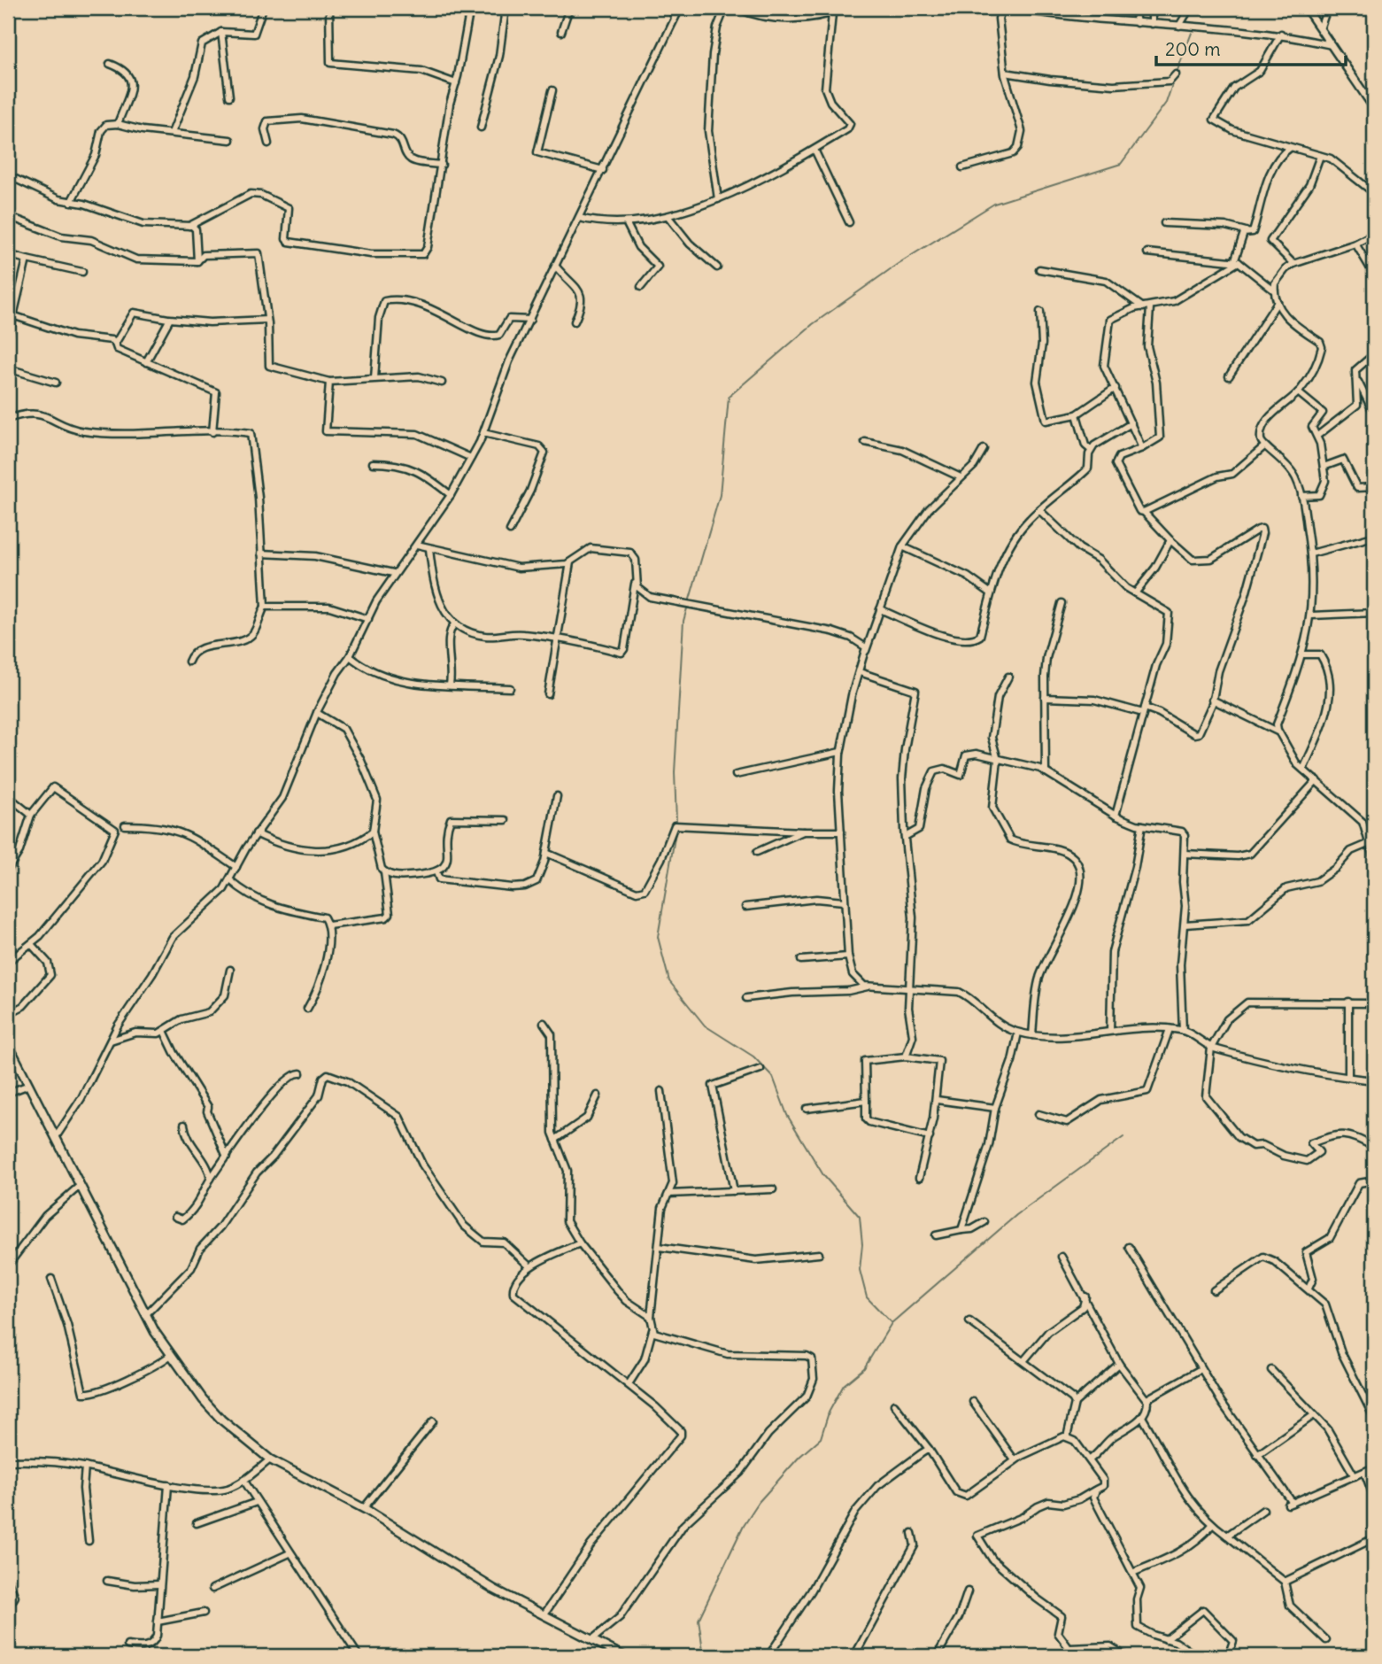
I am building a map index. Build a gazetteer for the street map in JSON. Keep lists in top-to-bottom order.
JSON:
{
  "scale_bar": "200 m"
}
